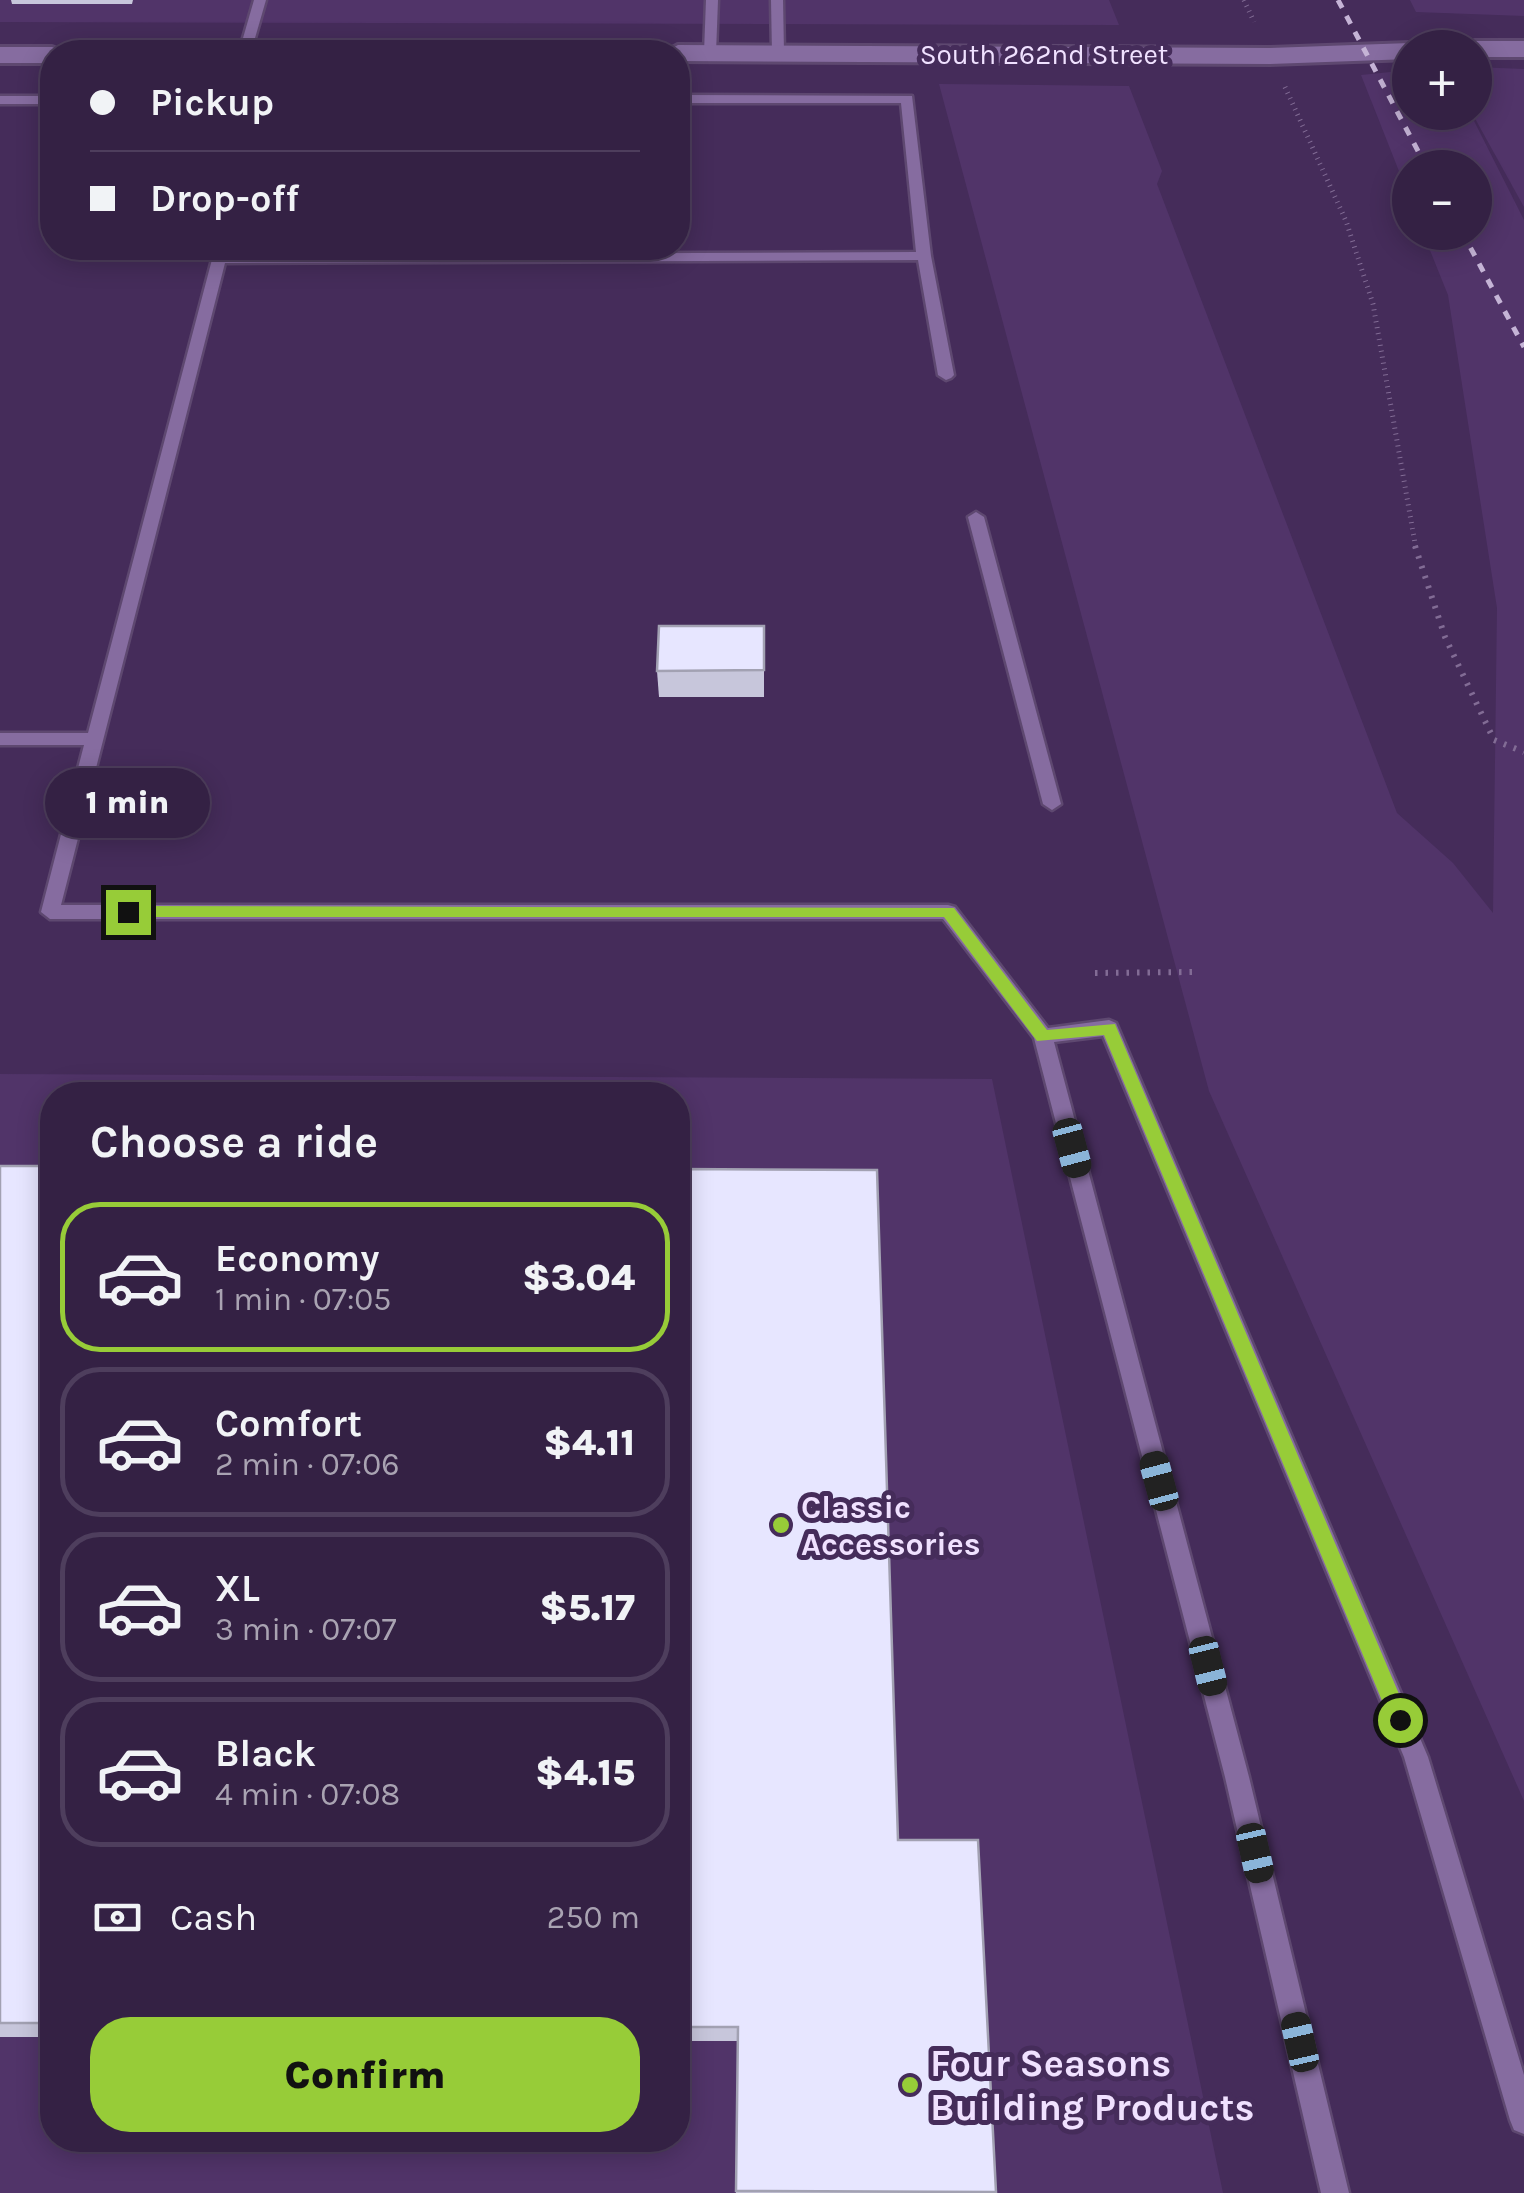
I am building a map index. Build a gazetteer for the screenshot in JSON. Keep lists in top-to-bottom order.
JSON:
{
  "streets": {
    "street": ["South 262nd Street"]
  },
  "places": ["Classic Accessories", "Four Seasons Building Products"],
  "page": {
    "map_buttons": ["+", "−"],
    "banner": ["Pickup", "Drop-off"],
    "bubble": "1 min",
    "heading": "Choose a ride",
    "list": [
      {
        "name": "Economy",
        "note": "1 min · 07:05",
        "value": "$3.04"
      },
      {
        "name": "Comfort",
        "note": "2 min · 07:06",
        "value": "$4.11"
      },
      {
        "name": "XL",
        "note": "3 min · 07:07",
        "value": "$5.17"
      },
      {
        "name": "Black",
        "note": "4 min · 07:08",
        "value": "$4.15"
      }
    ],
    "pay": ["Cash", "250 m"],
    "buttons": "Confirm"
  }
}
